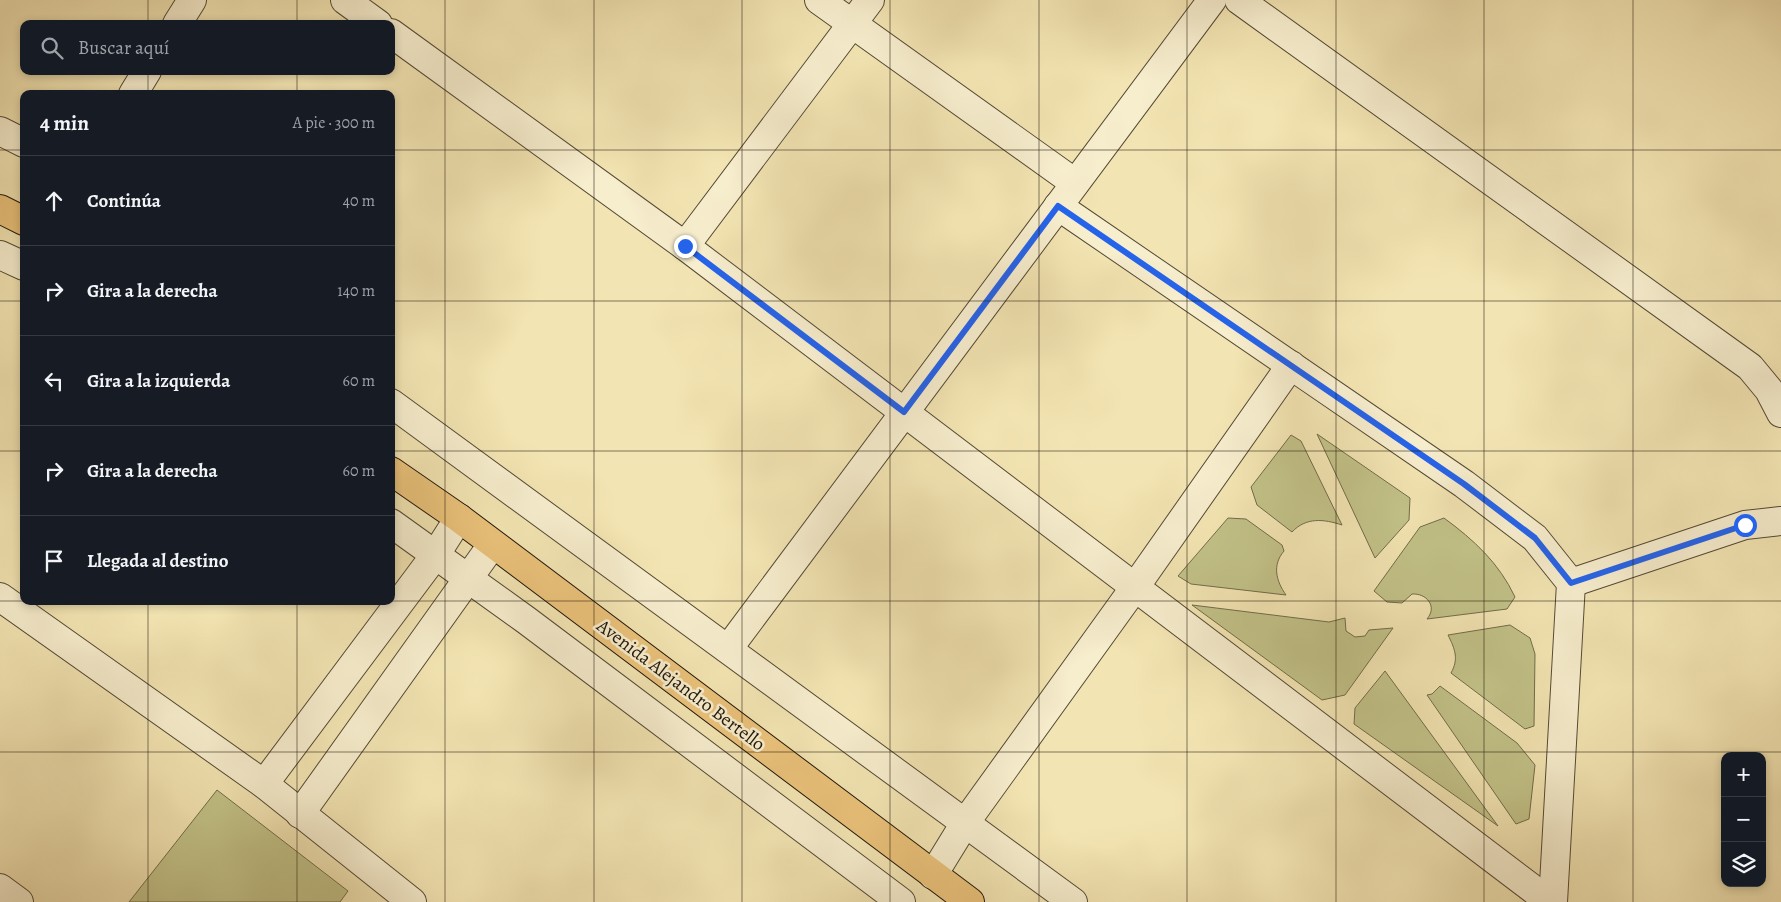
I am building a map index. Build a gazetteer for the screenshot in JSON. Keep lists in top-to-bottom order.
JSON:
{
  "streets": {
    "main road": ["Avenida Alejandro Bertello"]
  },
  "page": {
    "search": "Buscar aquí",
    "heading": ["4 min", "A pie · 300 m"],
    "list": [
      ["Continúa", "40 m"],
      ["Gira a la derecha", "140 m"],
      ["Gira a la izquierda", "60 m"],
      ["Gira a la derecha", "60 m"],
      "Llegada al destino"
    ],
    "map_buttons": ["+", "−"]
  }
}
